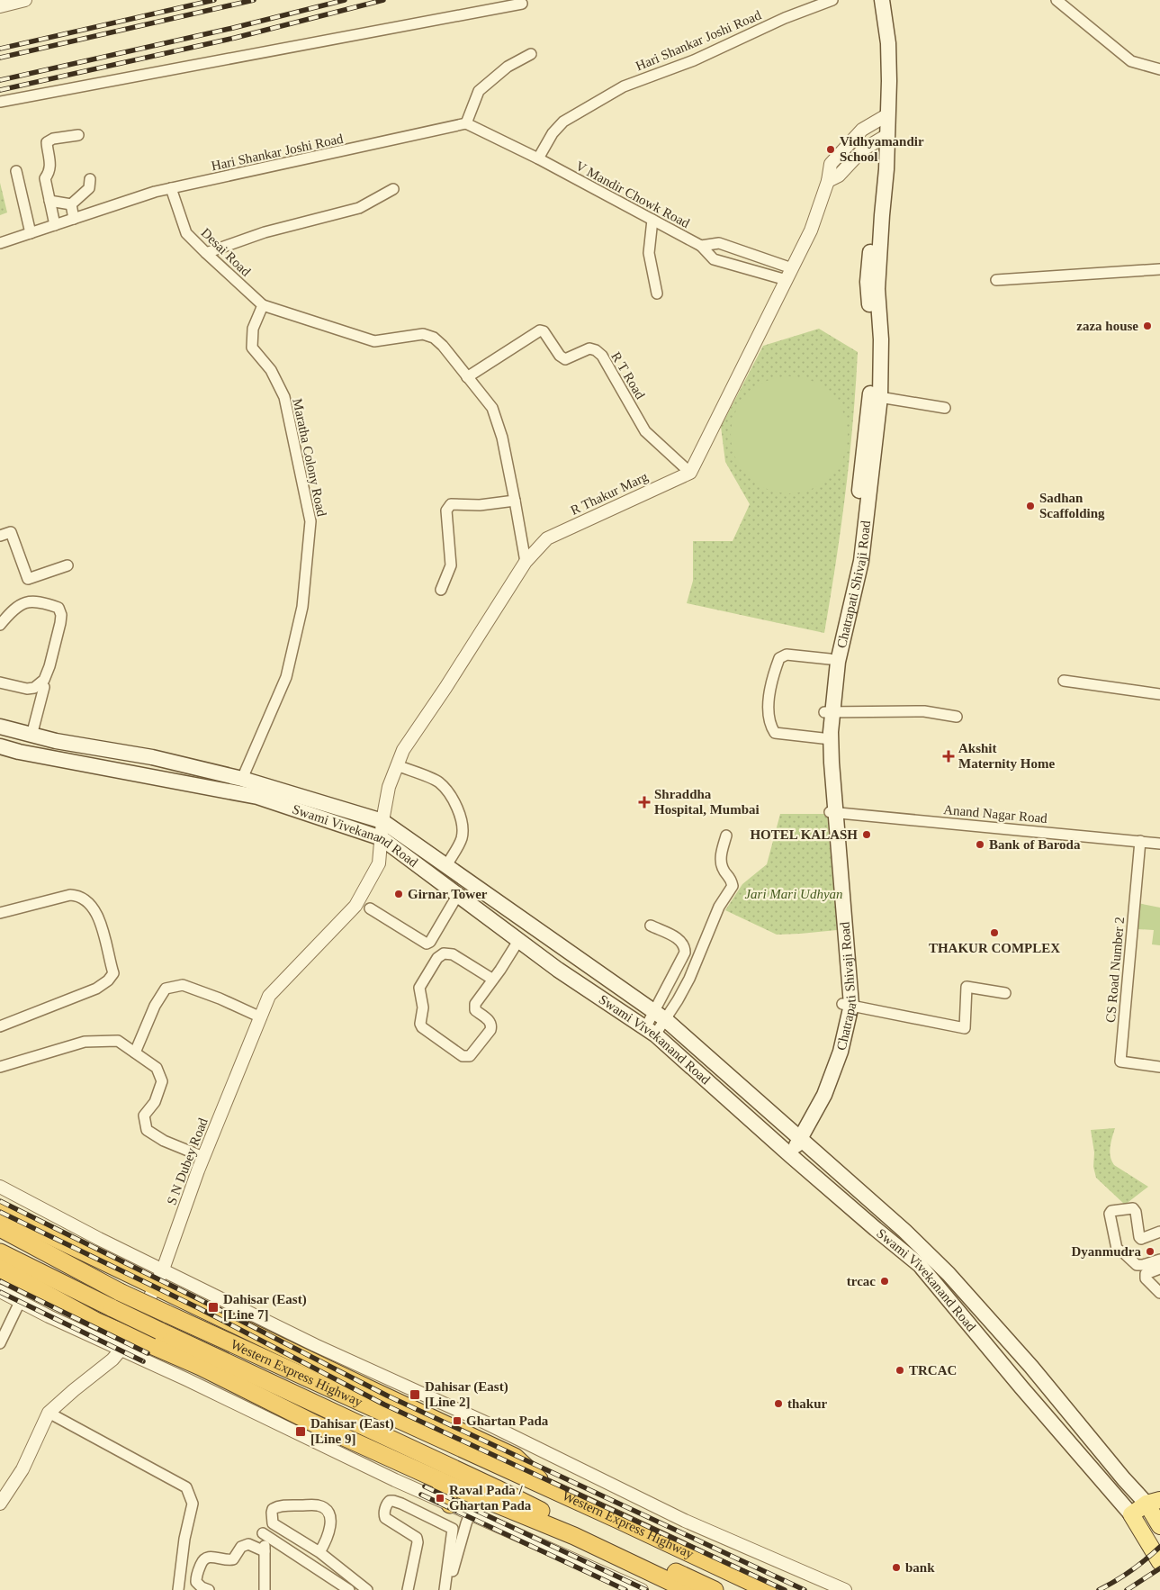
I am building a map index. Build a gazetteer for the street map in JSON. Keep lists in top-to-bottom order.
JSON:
{
  "streets": {
    "highway": ["Western Express Highway"],
    "main road": ["Chatrapati Shivaji Road", "Swami Vivekanand Road"],
    "street": [
      "Hari Shankar Joshi Road",
      "V Mandir Chowk Road",
      "Desai Road",
      "R T Road",
      "Maratha Colony Road",
      "R Thakur Marg",
      "Anand Nagar Road",
      "CS Road Number 2",
      "S N Dubey Road"
    ]
  },
  "crossings": [
    ["Hari Shankar Joshi Road", "V Mandir Chowk Road"],
    ["Hari Shankar Joshi Road", "Desai Road"],
    ["Desai Road", "Maratha Colony Road"],
    ["R T Road", "R Thakur Marg"],
    ["Maratha Colony Road", "Swami Vivekanand Road"],
    ["R Thakur Marg", "Swami Vivekanand Road"],
    ["R Thakur Marg", "S N Dubey Road"],
    ["Chatrapati Shivaji Road", "Anand Nagar Road"],
    ["Chatrapati Shivaji Road", "Swami Vivekanand Road"],
    ["Anand Nagar Road", "CS Road Number 2"],
    ["Swami Vivekanand Road", "S N Dubey Road"]
  ],
  "parks": ["Jari Mari Udhyan"],
  "places": {
    "other": [
      "Vidhyamandir School",
      "zaza house",
      "Sadhan Scaffolding",
      "HOTEL KALASH",
      "Bank of Baroda",
      "Girnar Tower",
      "THAKUR COMPLEX",
      "Dyanmudra",
      "trcac",
      "TRCAC",
      "thakur",
      "bank"
    ],
    "health": ["Akshit Maternity Home", "Shraddha Hospital, Mumbai"],
    "transit": [
      "Dahisar (East) [Line 7]",
      "Dahisar (East) [Line 2]",
      "Ghartan Pada",
      "Dahisar (East) [Line 9]",
      "Raval Pada / Ghartan Pada"
    ]
  }
}
